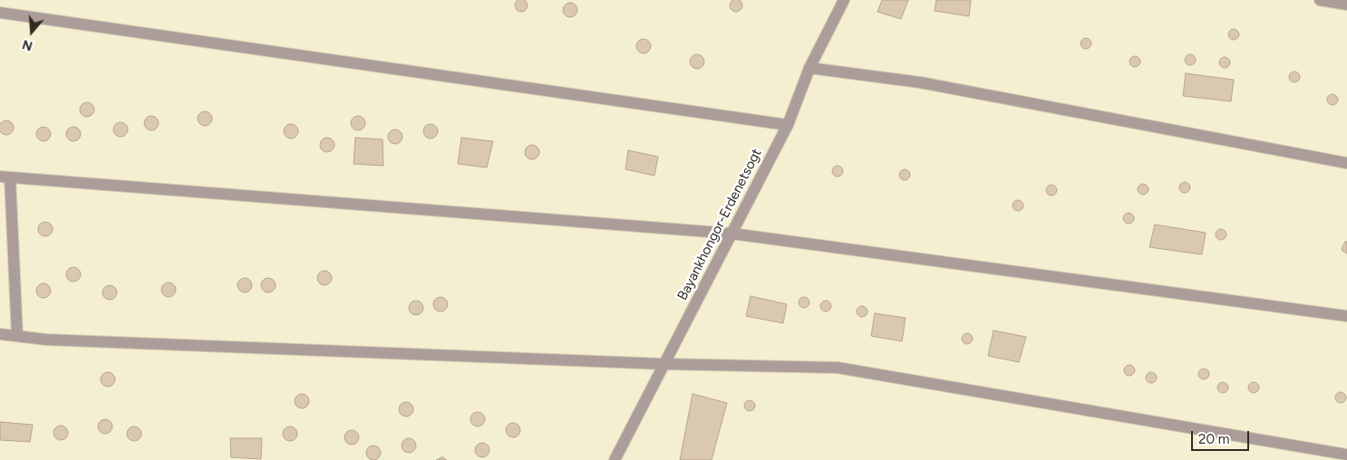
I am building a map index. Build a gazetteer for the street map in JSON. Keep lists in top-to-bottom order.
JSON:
{
  "streets": {
    "street": ["Bayankhongor-Erdenetsogt"]
  },
  "scale_bar": "20 m",
  "north": "bottom"
}
